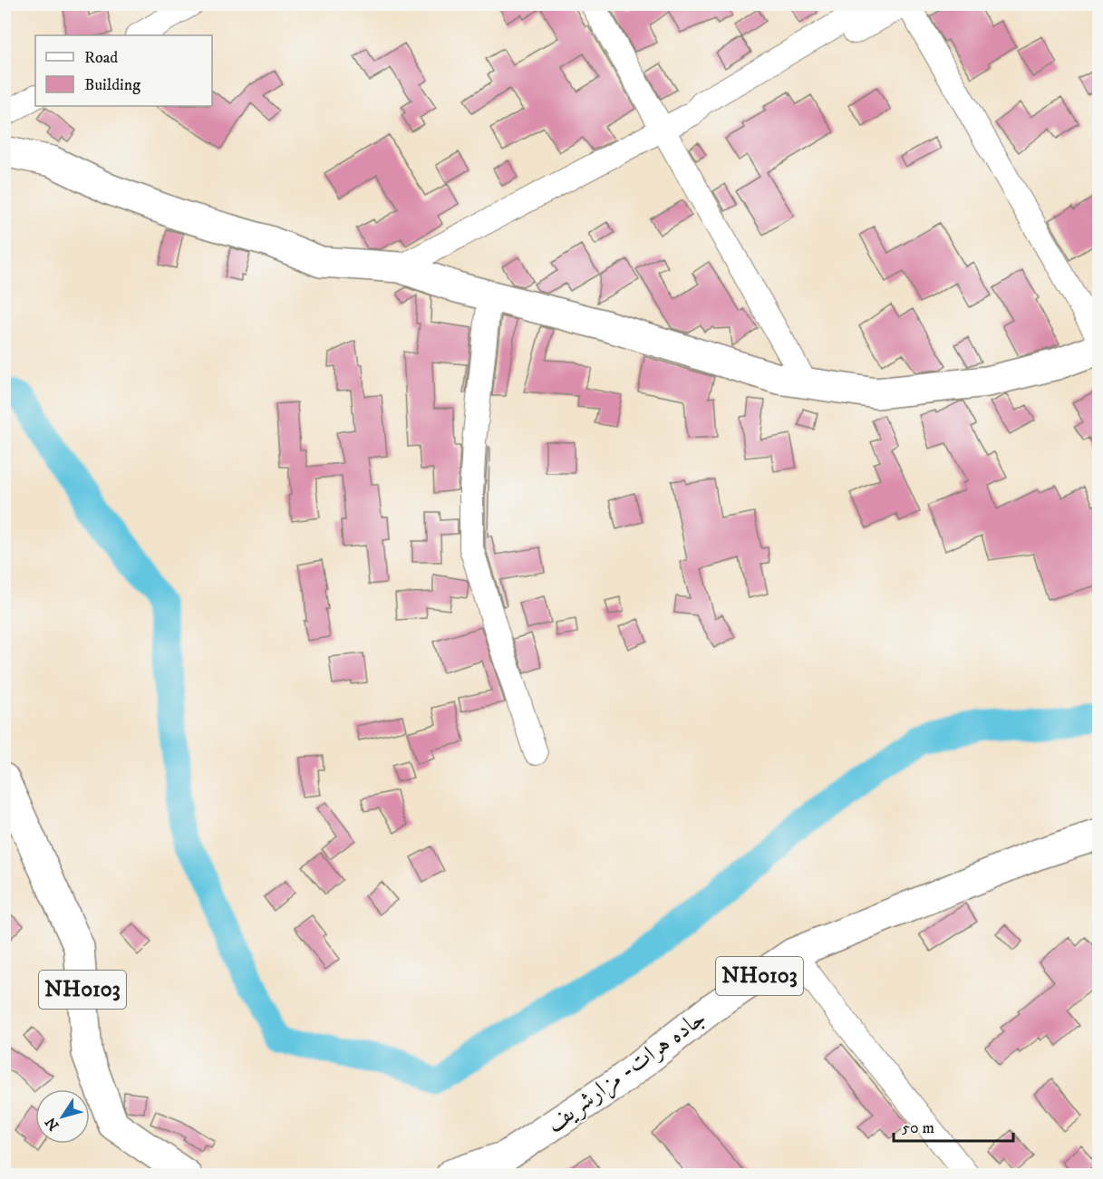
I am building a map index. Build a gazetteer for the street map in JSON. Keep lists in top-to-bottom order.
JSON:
{
  "streets": {
    "main road": ["NH0103", "جاده هرات- مزارشریف"]
  },
  "legend": ["Road", "Building"],
  "scale_bar": "50 m",
  "north": "bottom left"
}
